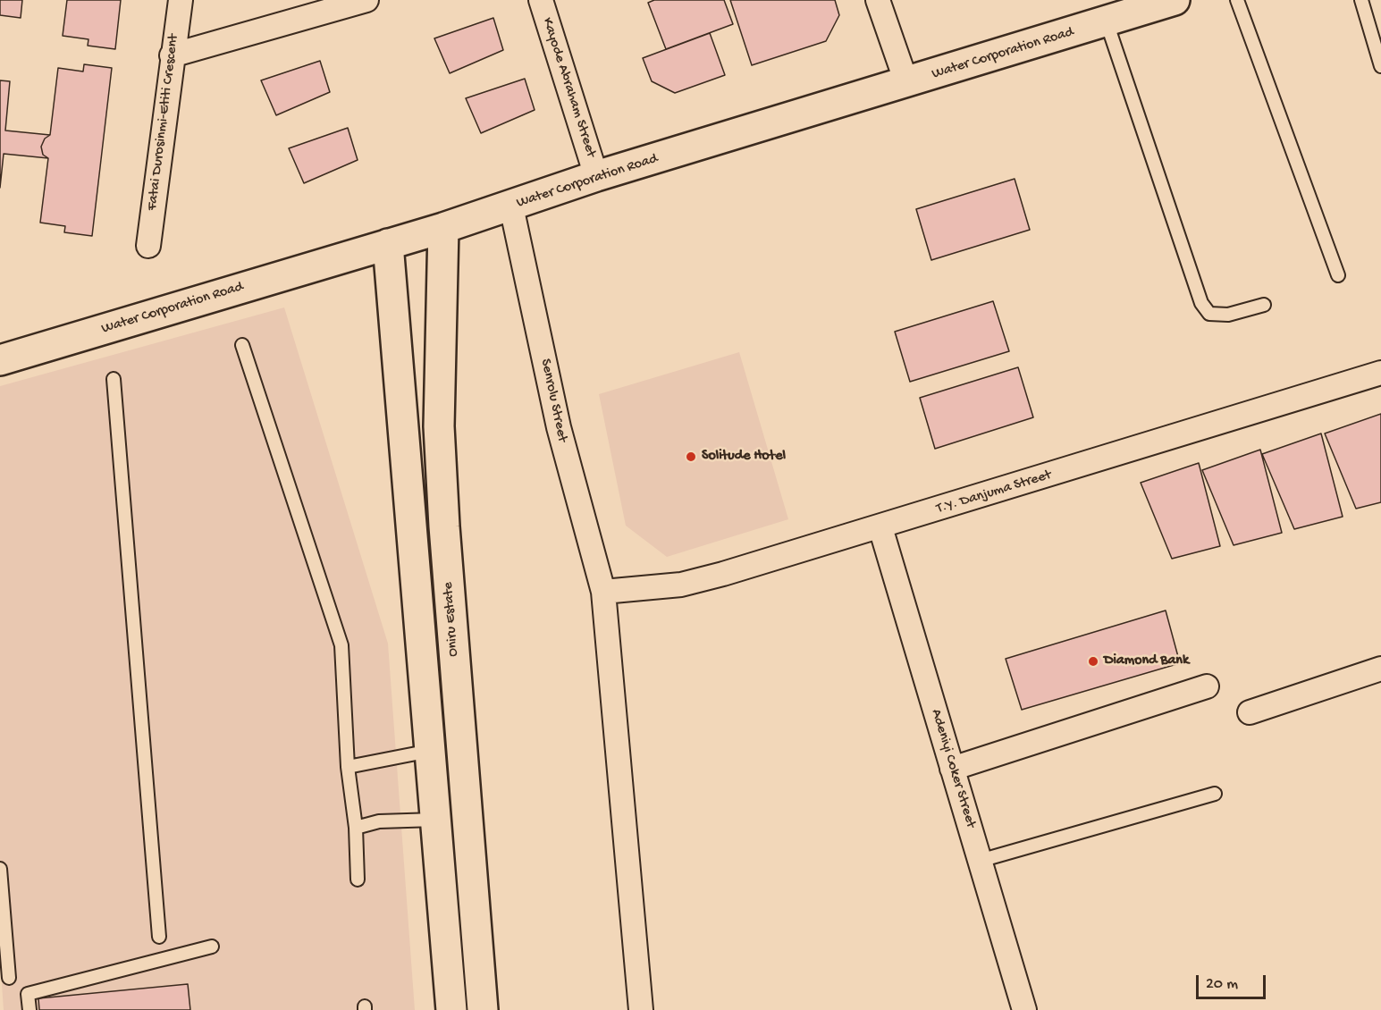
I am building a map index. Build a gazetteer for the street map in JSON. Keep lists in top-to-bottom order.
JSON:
{
  "streets": {
    "street": [
      "Water Corporation Road",
      "Kayode Abraham Street",
      "Fatai Durosinmi-Etiti Crescent",
      "Senrolu Street",
      "T.Y. Danjuma Street",
      "Oniru Estate",
      "Adeniyi Coker Street"
    ]
  },
  "crossings": [
    ["Water Corporation Road", "Kayode Abraham Street"],
    ["Water Corporation Road", "Senrolu Street"],
    ["Water Corporation Road", "Oniru Estate"],
    ["Senrolu Street", "T.Y. Danjuma Street"],
    ["T.Y. Danjuma Street", "Adeniyi Coker Street"]
  ],
  "places": ["Solitude Hotel", "Diamond Bank"],
  "scale_bar": "20 m"
}
